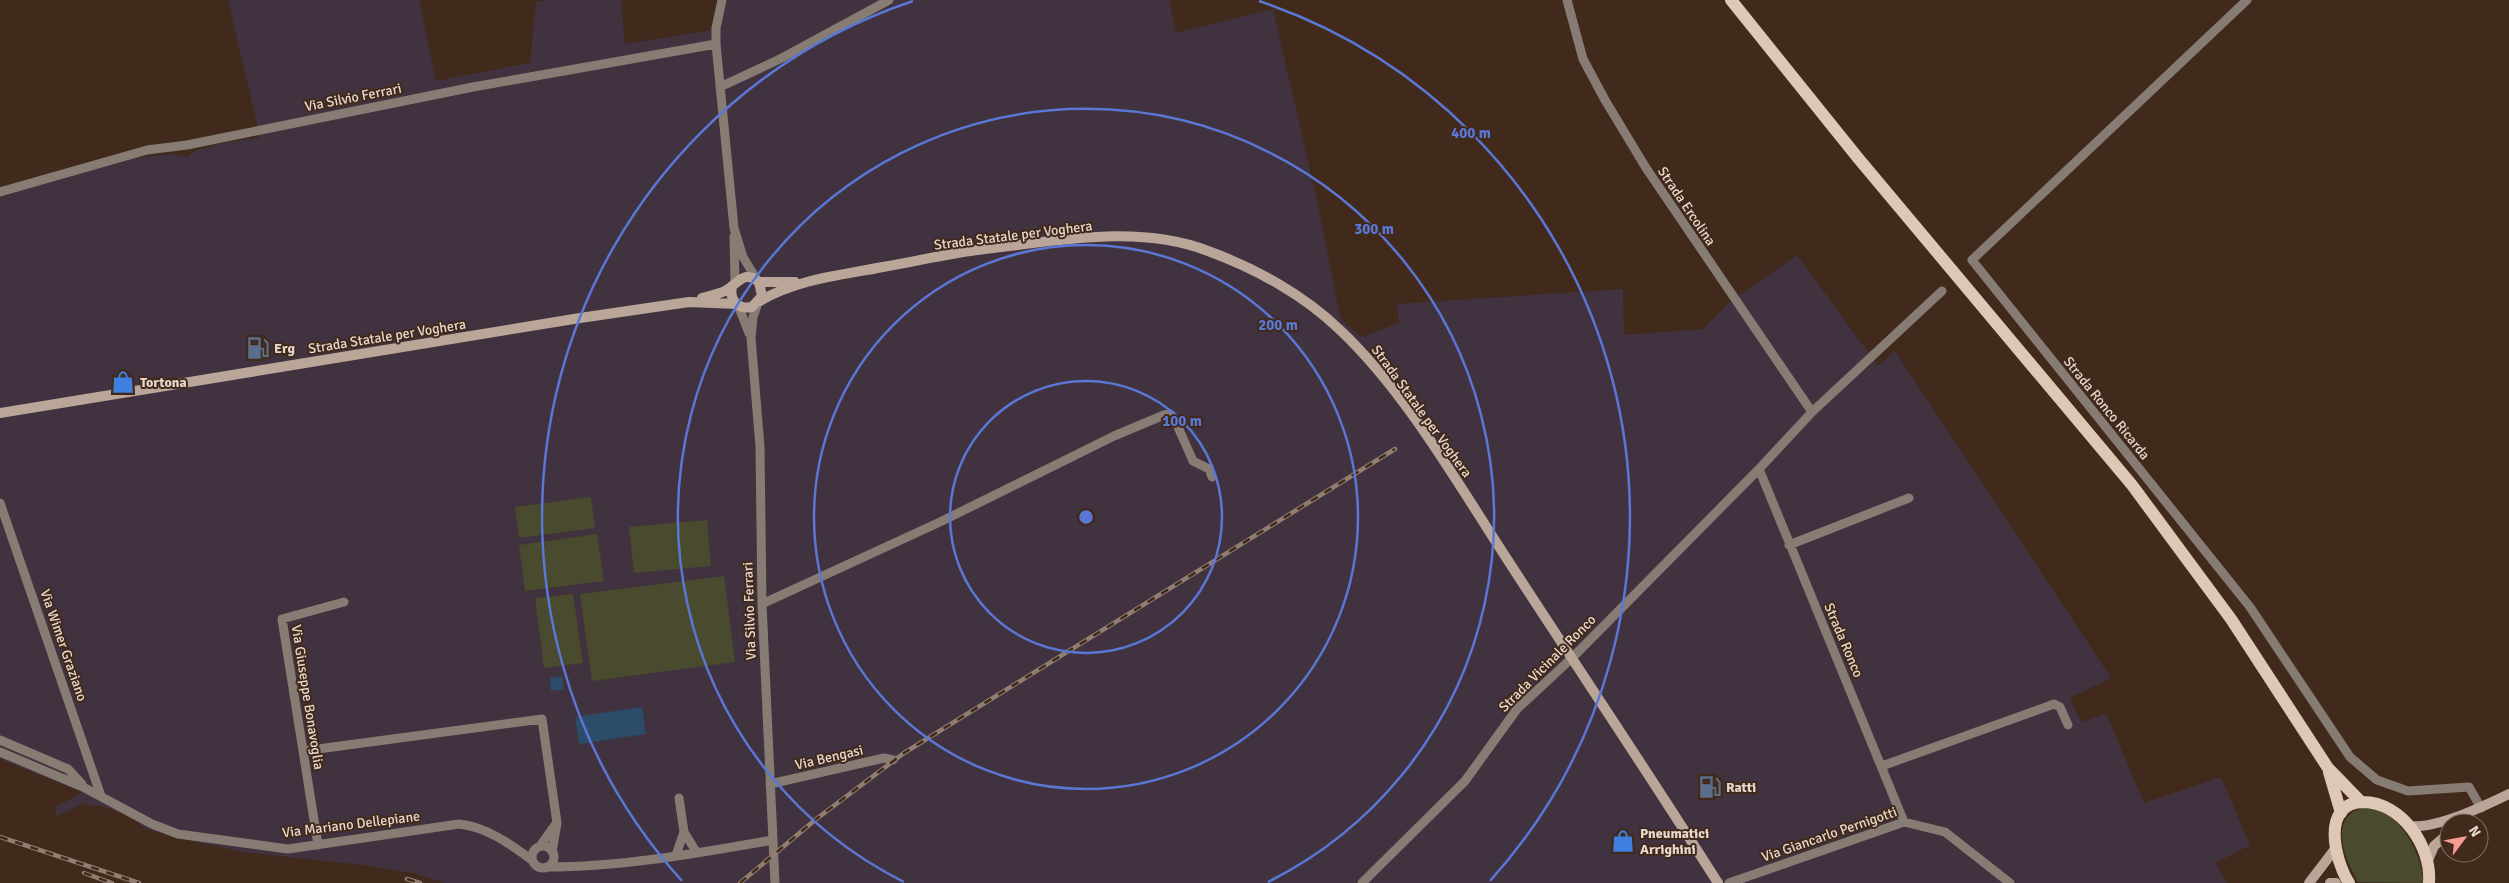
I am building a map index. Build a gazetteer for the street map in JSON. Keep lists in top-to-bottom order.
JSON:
{
  "streets": {
    "main road": ["Strada Statale per Voghera"],
    "street": [
      "Via Silvio Ferrari",
      "Strada Ercolina",
      "Strada Ronco Ricarda",
      "Strada Ronco",
      "Via Wimer Graziano",
      "Strada Vicinale Ronco",
      "Via Giuseppe Bonavoglia",
      "Via Bengasi",
      "Via Mariano Dellepiane",
      "Via Giancarlo Pernigotti"
    ]
  },
  "crossings": [
    ["Via Silvio Ferrari", "Strada Statale per Voghera"],
    ["Via Silvio Ferrari", "Via Bengasi"],
    ["Via Silvio Ferrari", "Via Mariano Dellepiane"],
    ["Strada Statale per Voghera", "Strada Vicinale Ronco"],
    ["Strada Ronco", "Strada Vicinale Ronco"],
    ["Strada Ronco", "Via Giancarlo Pernigotti"],
    ["Via Wimer Graziano", "Via Mariano Dellepiane"],
    ["Via Giuseppe Bonavoglia", "Via Mariano Dellepiane"]
  ],
  "places": {
    "fuel station": ["Erg", "Ratti"],
    "shop": ["Tortona", "Pneumatici Arrighini"]
  },
  "north": "top right",
  "rings": [
    "400 m",
    "300 m",
    "200 m",
    "100 m"
  ]
}
